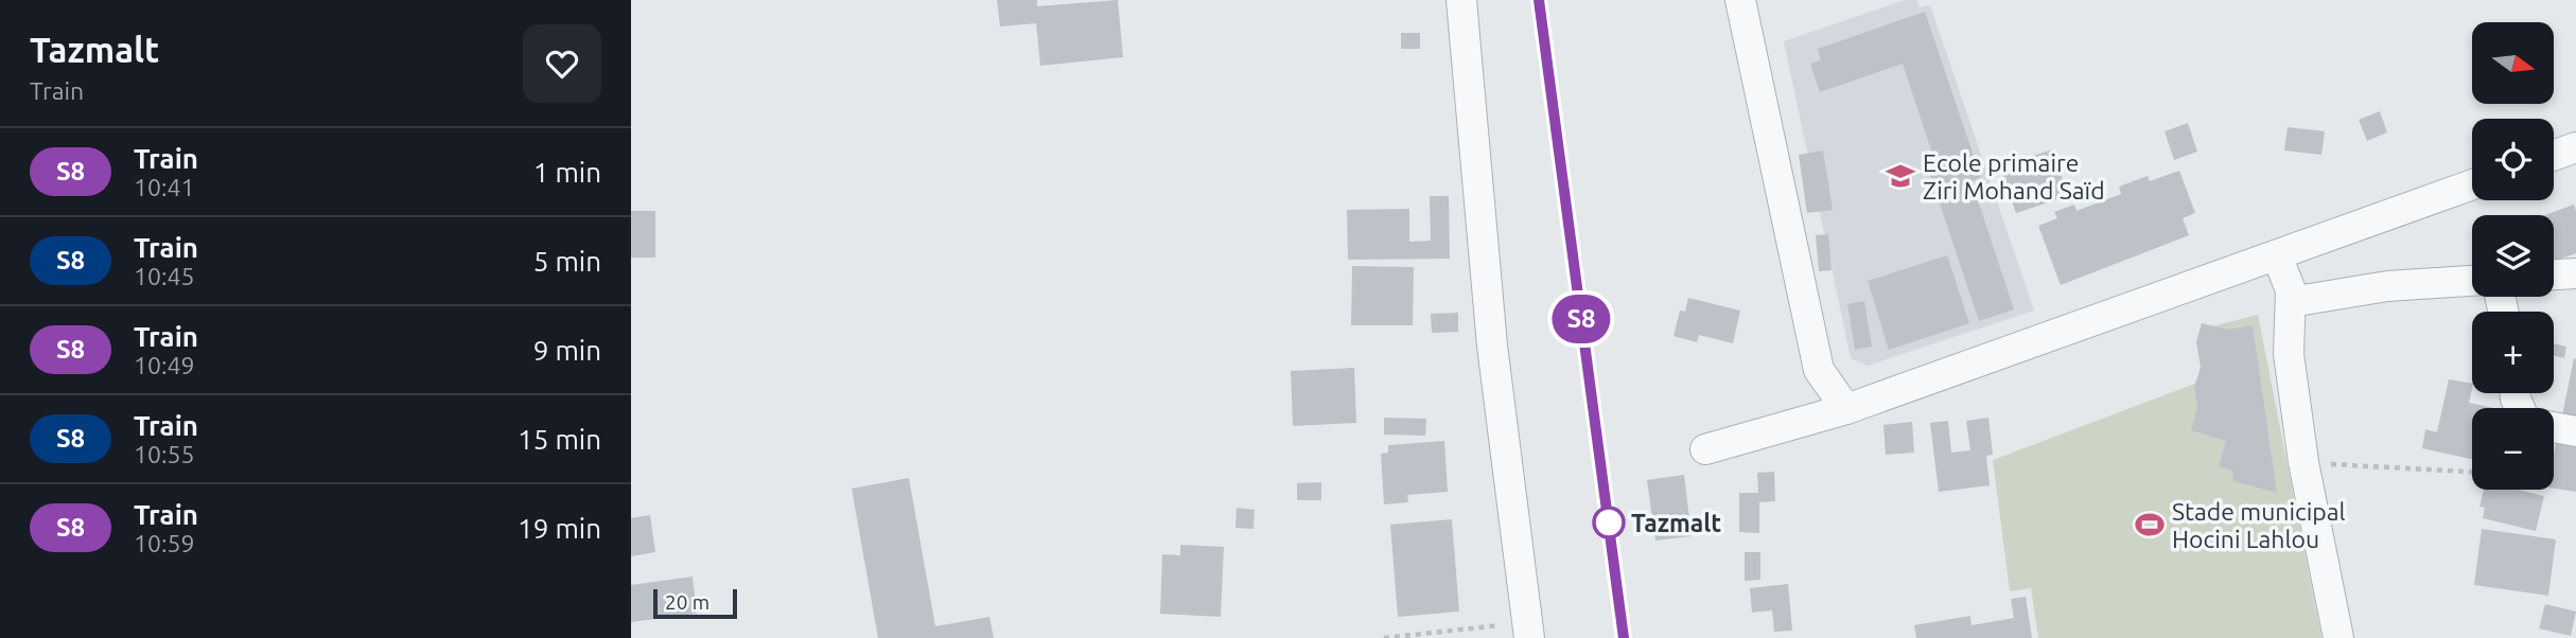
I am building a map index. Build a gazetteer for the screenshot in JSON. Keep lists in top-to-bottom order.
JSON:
{
  "places": {
    "school or university": ["Ecole primaire Ziri Mohand Saïd"],
    "other": ["Tazmalt"],
    "sports": ["Stade municipal Hocini Lahlou"]
  },
  "scale_bar": "20 m",
  "north": "right",
  "page": {
    "heading": ["Tazmalt", "Train"],
    "on_map": "S8",
    "map_buttons": ["+", "−"],
    "list": [
      {
        "mark": "S8",
        "name": "Train",
        "note": "10:41",
        "value": "1 min"
      },
      {
        "mark": "S8",
        "name": "Train",
        "note": "10:45",
        "value": "5 min"
      },
      {
        "mark": "S8",
        "name": "Train",
        "note": "10:49",
        "value": "9 min"
      },
      {
        "mark": "S8",
        "name": "Train",
        "note": "10:55",
        "value": "15 min"
      },
      {
        "mark": "S8",
        "name": "Train",
        "note": "10:59",
        "value": "19 min"
      }
    ],
    "scale": "20 m"
  }
}
